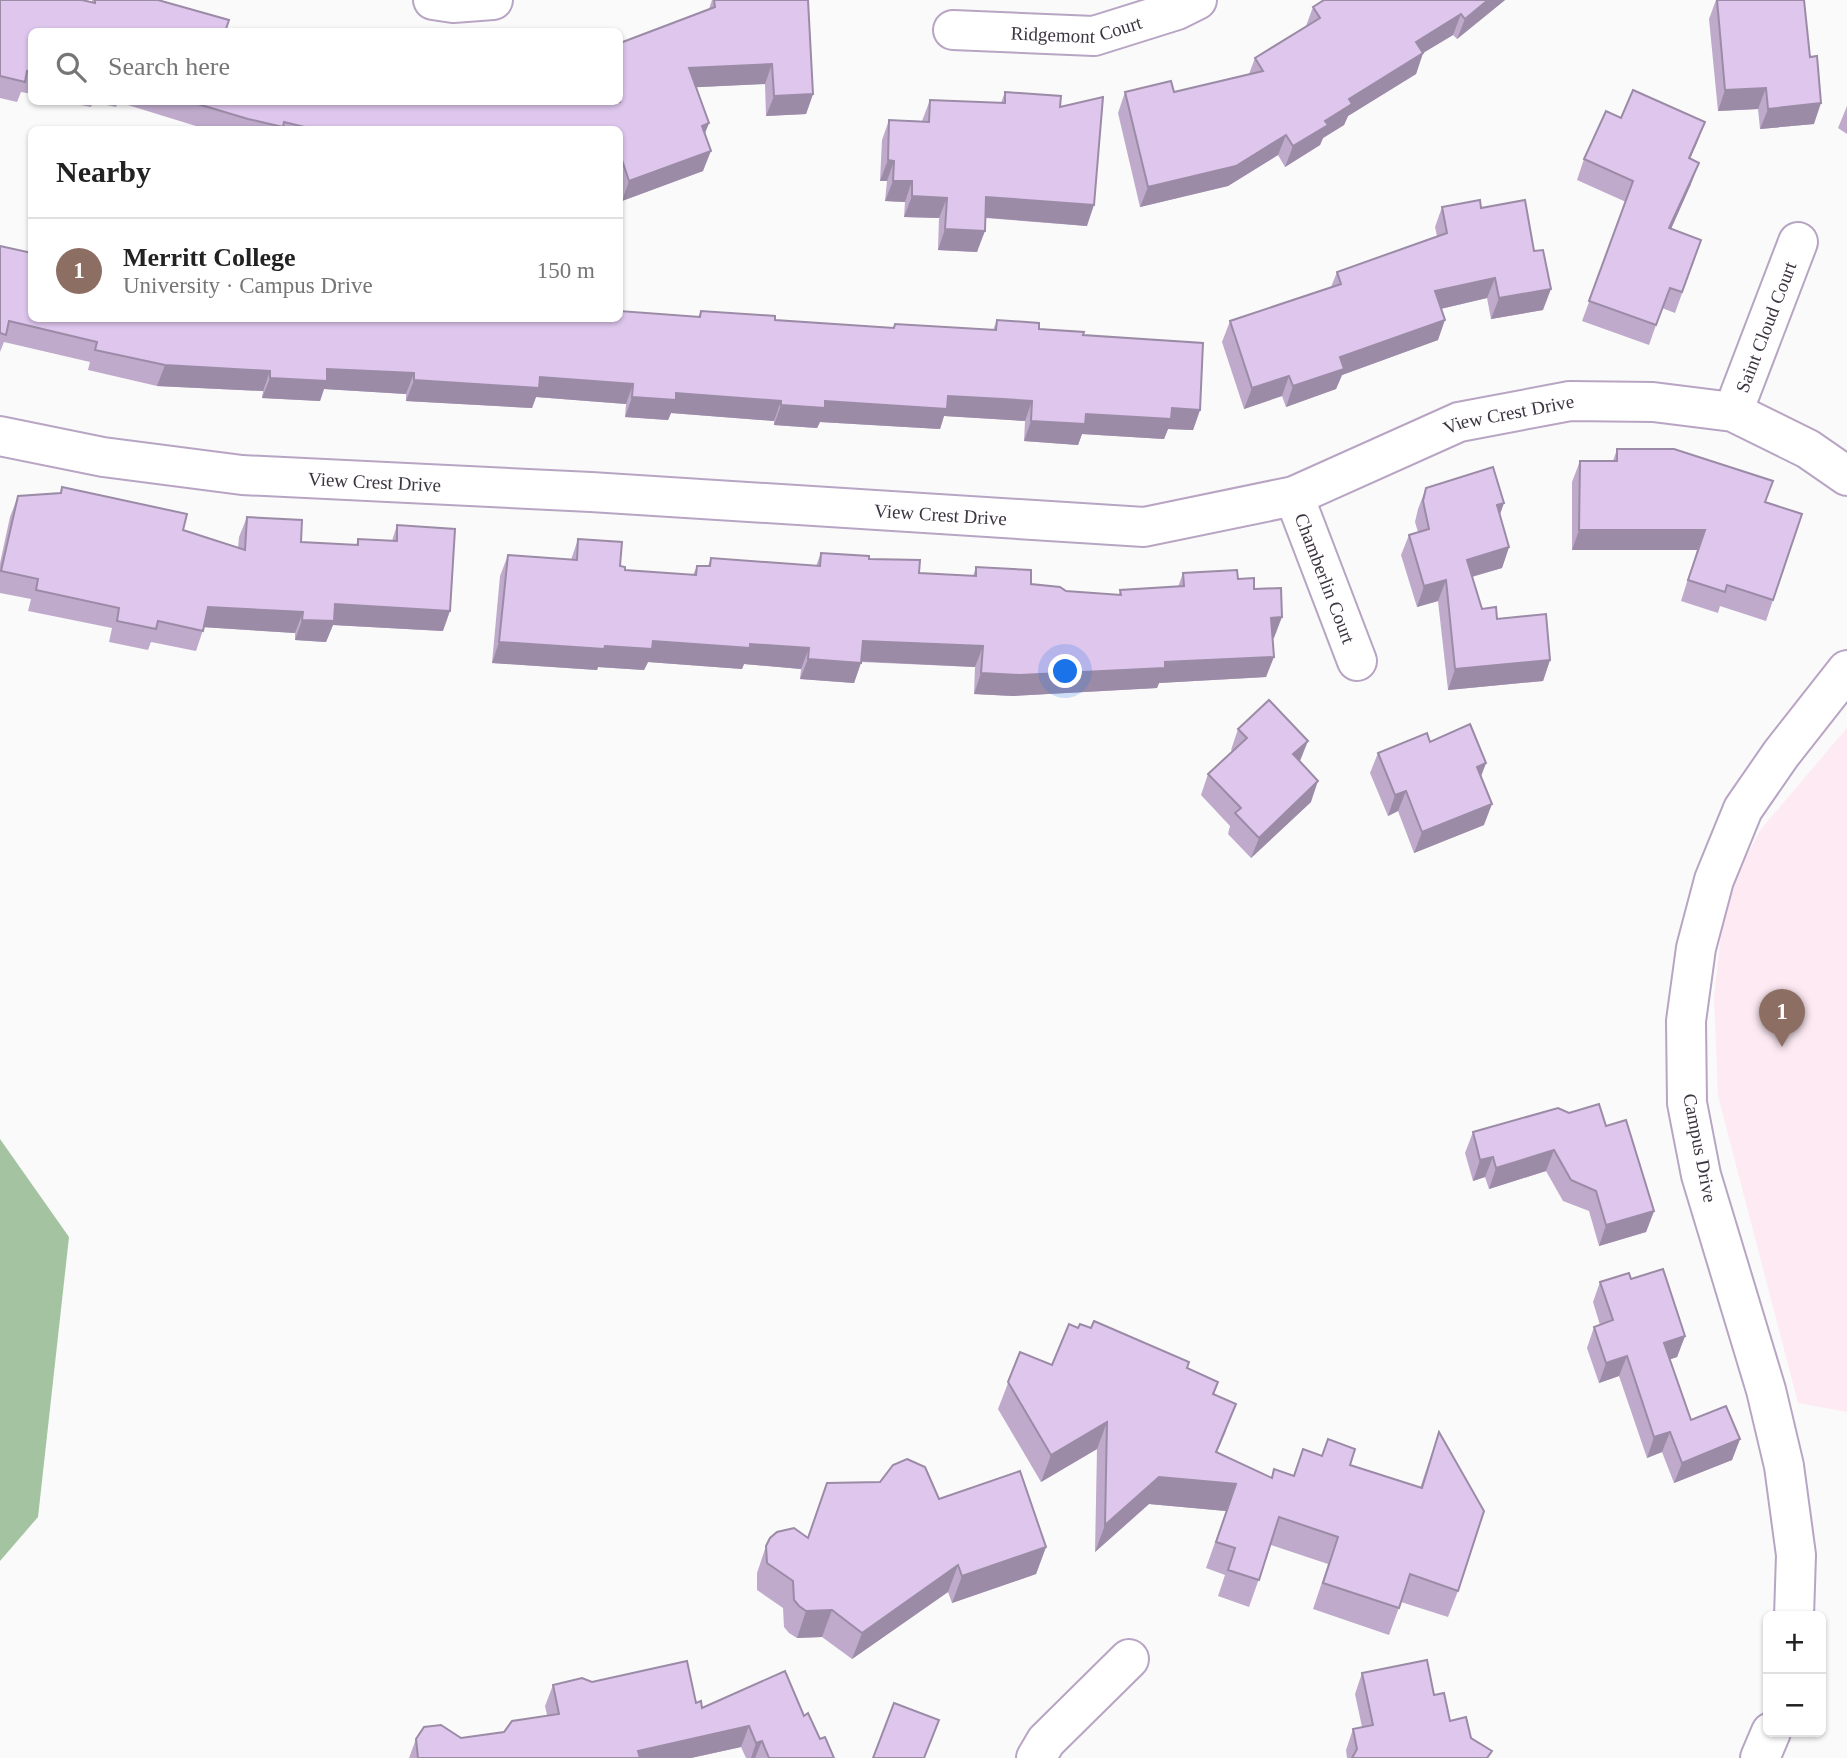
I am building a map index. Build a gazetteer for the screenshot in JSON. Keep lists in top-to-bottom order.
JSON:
{
  "streets": {
    "street": [
      "Ridgemont Court",
      "Saint Cloud Court",
      "View Crest Drive",
      "Chamberlin Court",
      "Campus Drive"
    ]
  },
  "crossings": [
    ["Saint Cloud Court", "View Crest Drive"],
    ["View Crest Drive", "Chamberlin Court"]
  ],
  "page": {
    "search": "Search here",
    "heading": "Nearby",
    "list": [
      {
        "mark": "1",
        "name": "Merritt College",
        "note": "University · Campus Drive",
        "value": "150 m"
      }
    ],
    "pins": "1",
    "map_buttons": ["+", "−"]
  }
}
